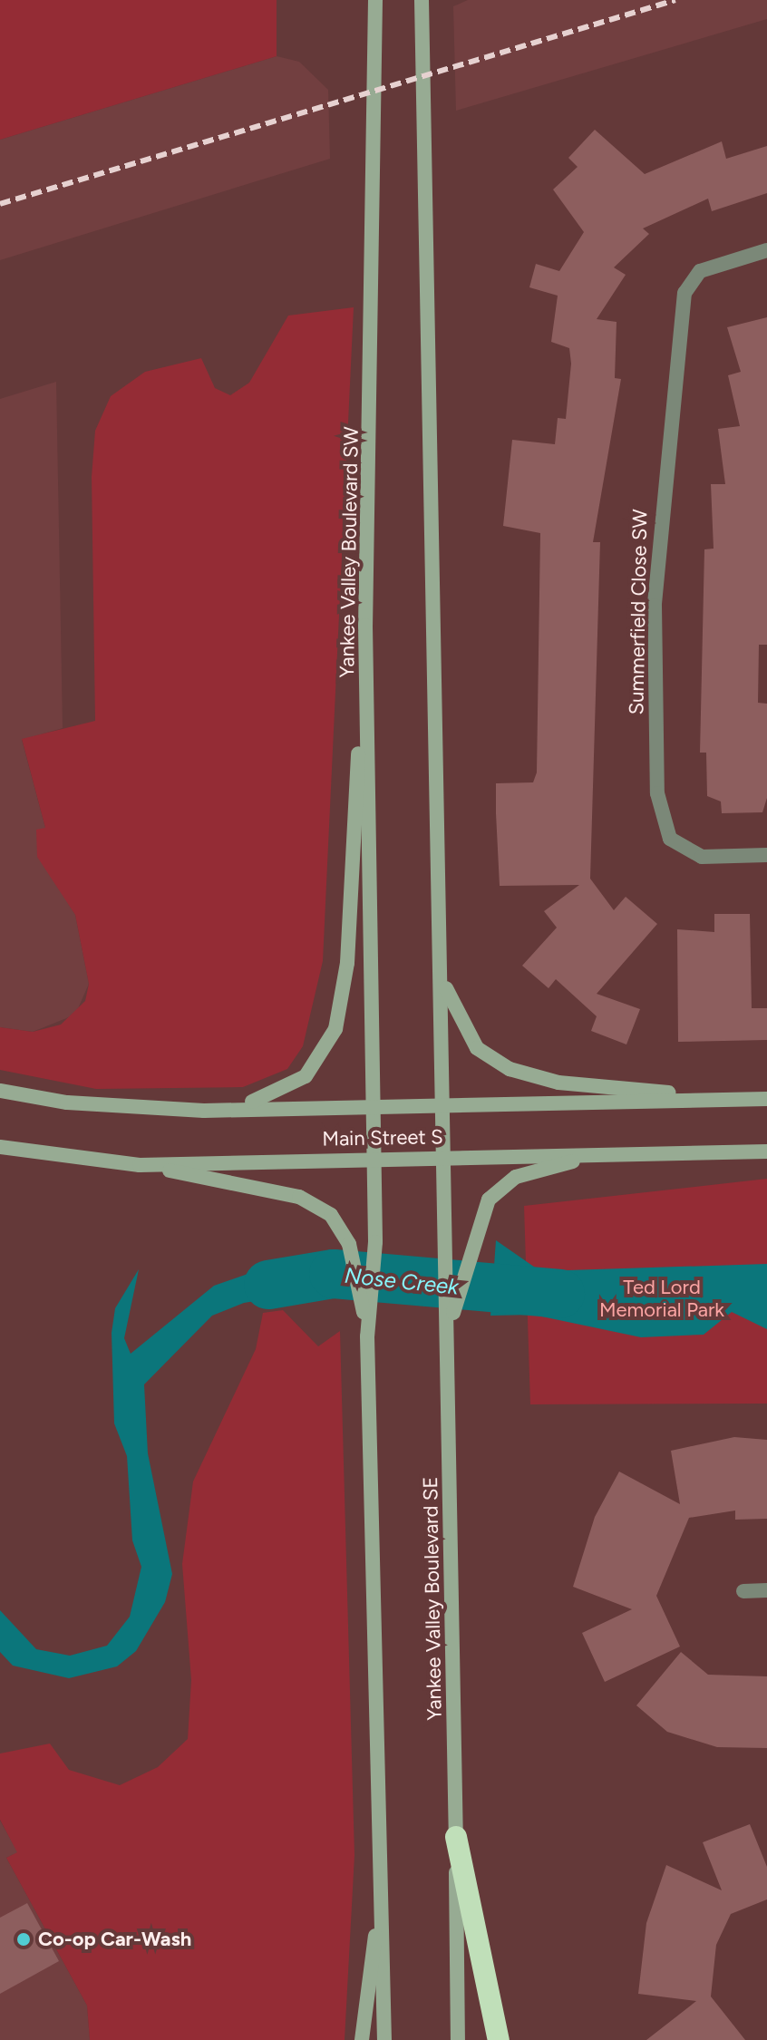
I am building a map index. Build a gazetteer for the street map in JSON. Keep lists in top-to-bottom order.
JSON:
{
  "streets": {
    "main road": ["Yankee Valley Boulevard SW", "Main Street S", "Yankee Valley Boulevard SE"],
    "street": ["Summerfield Close SW"]
  },
  "crossings": [
    ["Yankee Valley Boulevard SW", "Main Street S"],
    ["Main Street S", "Yankee Valley Boulevard SE"]
  ],
  "water": ["Nose Creek"],
  "parks": ["Ted Lord Memorial Park"],
  "places": ["Co-op Car-Wash"]
}
